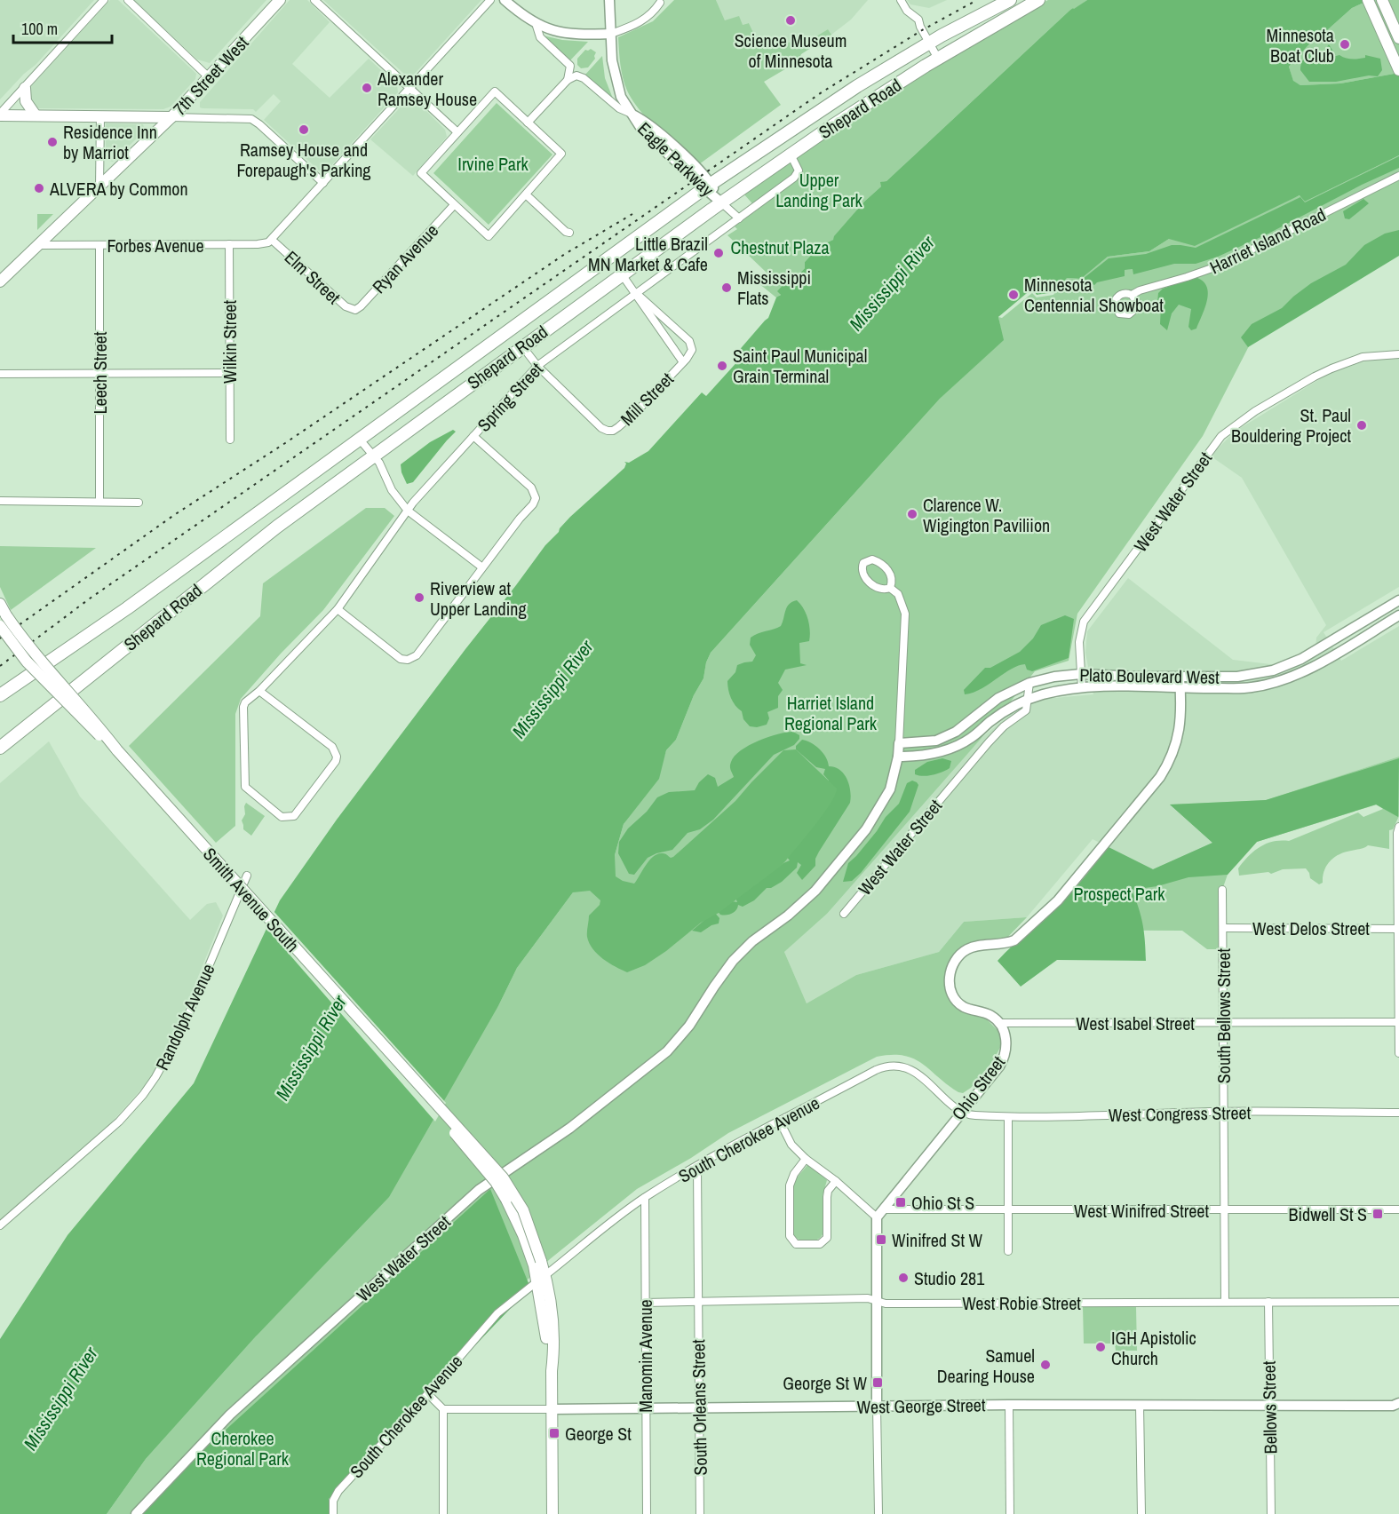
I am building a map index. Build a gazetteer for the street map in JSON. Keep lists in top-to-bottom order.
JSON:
{
  "streets": {
    "highway": ["Shepard Road"],
    "main road": ["7th Street West", "Smith Avenue South"],
    "street": [
      "Eagle Parkway",
      "Harriet Island Road",
      "Forbes Avenue",
      "Ryan Avenue",
      "Elm Street",
      "Wilkin Street",
      "Leech Street",
      "Spring Street",
      "Mill Street",
      "West Water Street",
      "Plato Boulevard West",
      "West Delos Street",
      "South Bellows Street",
      "Randolph Avenue",
      "West Isabel Street",
      "Ohio Street",
      "West Congress Street",
      "South Cherokee Avenue",
      "West Winifred Street",
      "West Robie Street",
      "Manomin Avenue",
      "West George Street",
      "South Orleans Street",
      "Bellows Street"
    ]
  },
  "crossings": [
    ["7th Street West", "Forbes Avenue"],
    ["Shepard Road", "Eagle Parkway"],
    ["Shepard Road", "Spring Street"],
    ["Forbes Avenue", "Elm Street"],
    ["Forbes Avenue", "Wilkin Street"],
    ["Forbes Avenue", "Leech Street"],
    ["Ryan Avenue", "Elm Street"],
    ["Spring Street", "Mill Street"],
    ["West Water Street", "Plato Boulevard West"],
    ["Smith Avenue South", "South Cherokee Avenue"],
    ["Smith Avenue South", "West George Street"],
    ["West Delos Street", "South Bellows Street"],
    ["South Bellows Street", "West Isabel Street"],
    ["South Bellows Street", "West Congress Street"],
    ["South Bellows Street", "West Winifred Street"],
    ["South Bellows Street", "West Robie Street"],
    ["West Isabel Street", "Ohio Street"],
    ["Ohio Street", "West Congress Street"],
    ["Ohio Street", "South Cherokee Avenue"],
    ["Ohio Street", "West Winifred Street"],
    ["West Congress Street", "South Cherokee Avenue"],
    ["South Cherokee Avenue", "Manomin Avenue"],
    ["South Cherokee Avenue", "South Orleans Street"],
    ["West Robie Street", "Manomin Avenue"],
    ["West Robie Street", "South Orleans Street"],
    ["West Robie Street", "Bellows Street"],
    ["Manomin Avenue", "West George Street"],
    ["West George Street", "South Orleans Street"],
    ["West George Street", "Bellows Street"]
  ],
  "water": ["Mississippi River"],
  "parks": [
    "Irvine Park",
    "Upper Landing Park",
    "Chestnut Plaza",
    "Harriet Island Regional Park",
    "Prospect Park",
    "Cherokee Regional Park"
  ],
  "places": {
    "other": [
      "Science Museum of Minnesota",
      "Minnesota Boat Club",
      "Alexander Ramsey House",
      "Ramsey House and Forepaugh's Parking",
      "Residence Inn by Marriot",
      "ALVERA by Common",
      "Little Brazil MN Market & Cafe",
      "Mississippi Flats",
      "Minnesota Centennial Showboat",
      "Saint Paul Municipal Grain Terminal",
      "St. Paul Bouldering Project",
      "Clarence W. Wigington Paviliion",
      "Riverview at Upper Landing",
      "Studio 281",
      "IGH Apistolic Church",
      "Samuel Dearing House"
    ],
    "transit": [
      "Ohio St S",
      "Bidwell St S",
      "Winifred St W",
      "George St W",
      "George St"
    ]
  },
  "scale_bar": "100 m"
}
